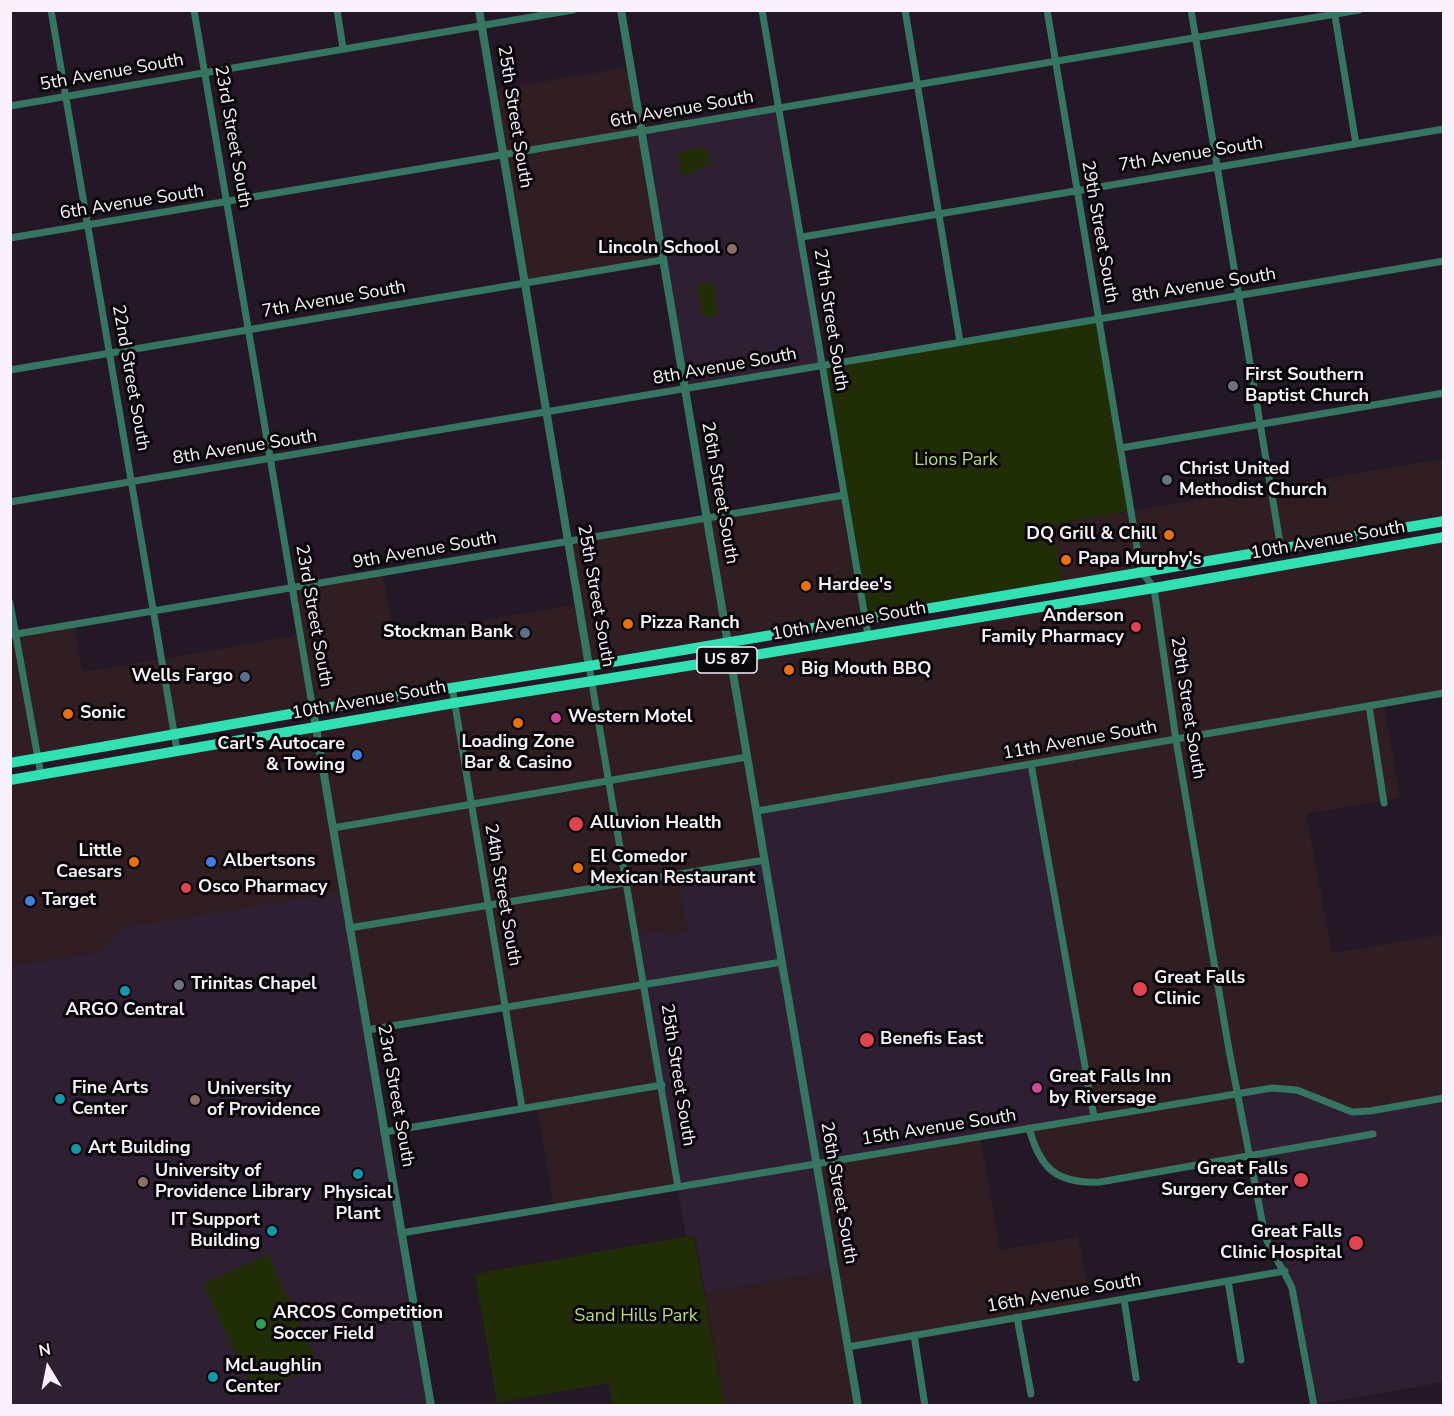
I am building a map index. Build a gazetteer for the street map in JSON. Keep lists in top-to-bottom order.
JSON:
{
  "streets": {
    "highway": ["10th Avenue South", "US 87"],
    "street": [
      "5th Avenue South",
      "6th Avenue South",
      "25th Street South",
      "23rd Street South",
      "7th Avenue South",
      "29th Street South",
      "8th Avenue South",
      "27th Street South",
      "22nd Street South",
      "26th Street South",
      "9th Avenue South",
      "11th Avenue South",
      "24th Street South",
      "15th Avenue South",
      "16th Avenue South"
    ]
  },
  "crossings": [
    ["5th Avenue South", "25th Street South"],
    ["5th Avenue South", "23rd Street South"],
    ["5th Avenue South", "22nd Street South"],
    ["6th Avenue South", "25th Street South"],
    ["6th Avenue South", "23rd Street South"],
    ["6th Avenue South", "29th Street South"],
    ["6th Avenue South", "27th Street South"],
    ["6th Avenue South", "22nd Street South"],
    ["6th Avenue South", "26th Street South"],
    ["25th Street South", "7th Avenue South"],
    ["25th Street South", "8th Avenue South"],
    ["25th Street South", "10th Avenue South"],
    ["25th Street South", "9th Avenue South"],
    ["25th Street South", "15th Avenue South"],
    ["23rd Street South", "7th Avenue South"],
    ["23rd Street South", "8th Avenue South"],
    ["23rd Street South", "10th Avenue South"],
    ["23rd Street South", "9th Avenue South"],
    ["23rd Street South", "15th Avenue South"],
    ["7th Avenue South", "29th Street South"],
    ["7th Avenue South", "27th Street South"],
    ["7th Avenue South", "22nd Street South"],
    ["7th Avenue South", "26th Street South"],
    ["29th Street South", "8th Avenue South"],
    ["29th Street South", "10th Avenue South"],
    ["29th Street South", "11th Avenue South"],
    ["29th Street South", "15th Avenue South"],
    ["29th Street South", "16th Avenue South"],
    ["8th Avenue South", "27th Street South"],
    ["8th Avenue South", "22nd Street South"],
    ["8th Avenue South", "26th Street South"],
    ["27th Street South", "10th Avenue South"],
    ["27th Street South", "9th Avenue South"],
    ["22nd Street South", "10th Avenue South"],
    ["22nd Street South", "9th Avenue South"],
    ["26th Street South", "10th Avenue South"],
    ["26th Street South", "9th Avenue South"],
    ["26th Street South", "11th Avenue South"],
    ["26th Street South", "15th Avenue South"],
    ["26th Street South", "16th Avenue South"],
    ["10th Avenue South", "24th Street South"]
  ],
  "parks": ["Lions Park", "Sand Hills Park"],
  "places": [
    "Lincoln School",
    "First Southern Baptist Church",
    "Christ United Methodist Church",
    "DQ Grill & Chill",
    "Papa Murphy's",
    "Hardee's",
    "Pizza Ranch",
    "Anderson Family Pharmacy",
    "Stockman Bank",
    "Big Mouth BBQ",
    "Wells Fargo",
    "Sonic",
    "Western Motel",
    "Loading Zone Bar & Casino",
    "Carl's Autocare & Towing",
    "Alluvion Health",
    "Little Caesars",
    "Albertsons",
    "El Comedor Mexican Restaurant",
    "Osco Pharmacy",
    "Target",
    "Trinitas Chapel",
    "Great Falls Clinic",
    "ARGO Central",
    "Benefis East",
    "Great Falls Inn by Riversage",
    "Fine Arts Center",
    "University of Providence",
    "Art Building",
    "Physical Plant",
    "Great Falls Surgery Center",
    "University of Providence Library",
    "IT Support Building",
    "Great Falls Clinic Hospital",
    "ARCOS Competition Soccer Field",
    "McLaughlin Center"
  ],
  "north": "top"
}
